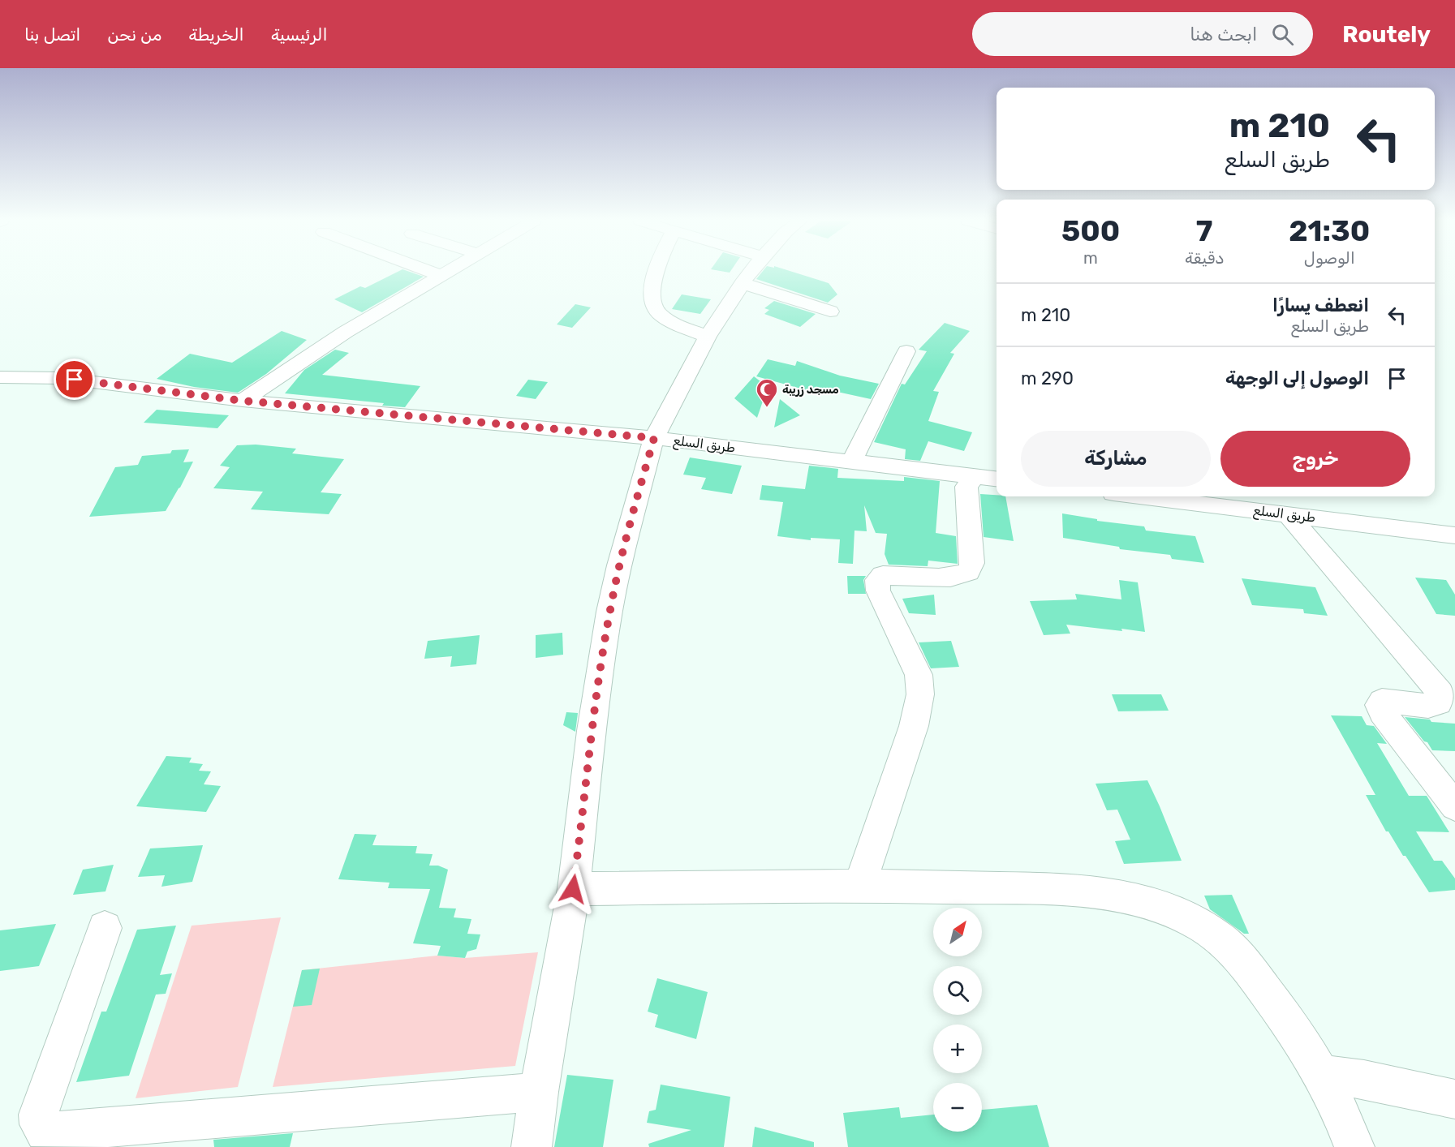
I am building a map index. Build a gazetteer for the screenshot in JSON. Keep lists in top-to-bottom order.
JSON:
{
  "streets": {
    "street": ["طريق السلع"]
  },
  "places": {
    "mosque": ["مسجد زريبة"]
  },
  "north": "top right",
  "page": {
    "header": "Routely",
    "search": "ابحث هنا",
    "nav": [
      "الرئيسية",
      "الخريطة",
      "من نحن",
      "اتصل بنا"
    ],
    "turn": ["210 m", "طريق السلع"],
    "eta": [
      "21:30",
      "الوصول",
      "7",
      "دقيقة",
      "500",
      "m"
    ],
    "list": [
      {
        "name": "انعطف يسارًا",
        "note": "طريق السلع",
        "value": "210 m"
      },
      {
        "name": "الوصول إلى الوجهة",
        "value": "290 m"
      }
    ],
    "buttons": ["خروج", "مشاركة"],
    "map_buttons": ["+", "−"]
  }
}
